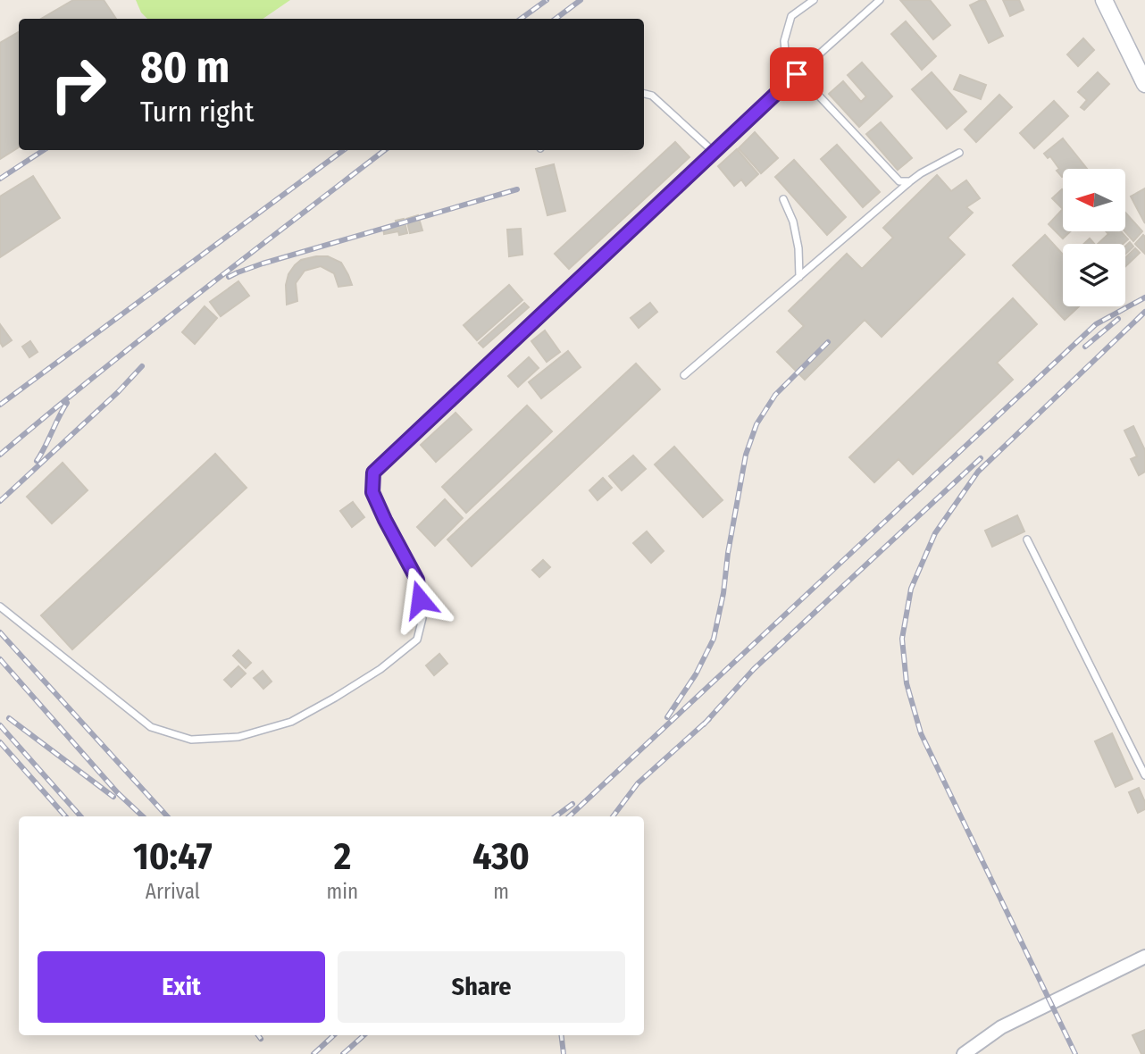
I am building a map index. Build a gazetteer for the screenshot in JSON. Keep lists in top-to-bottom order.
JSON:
{
  "north": "left",
  "page": {
    "turn": ["80 m", "Turn right"],
    "eta": [
      "10:47",
      "Arrival",
      "2",
      "min",
      "430",
      "m"
    ],
    "buttons": ["Exit", "Share"]
  }
}
